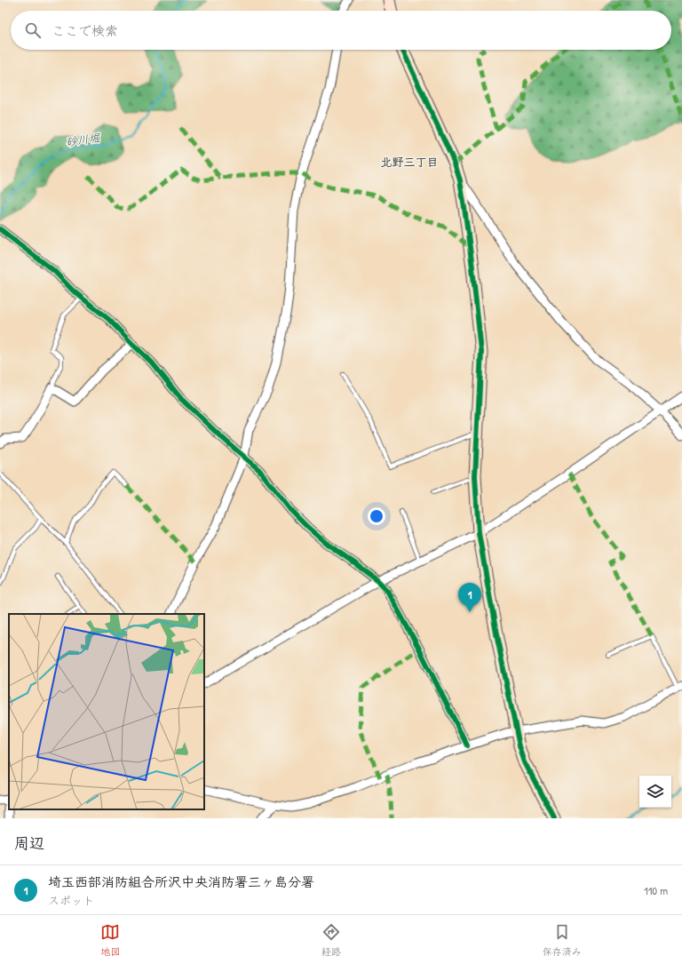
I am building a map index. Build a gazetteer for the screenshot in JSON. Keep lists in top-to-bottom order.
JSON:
{
  "districts": ["北野三丁目"],
  "water": ["砂川堀"],
  "page": {
    "search": "ここで検索",
    "pins": "1",
    "heading": "周辺",
    "list": [
      {
        "mark": "1",
        "name": "埼玉西部消防組合所沢中央消防署三ヶ島分署",
        "note": "スポット",
        "value": "110 m"
      }
    ],
    "nav": ["地図", "経路", "保存済み"]
  }
}
